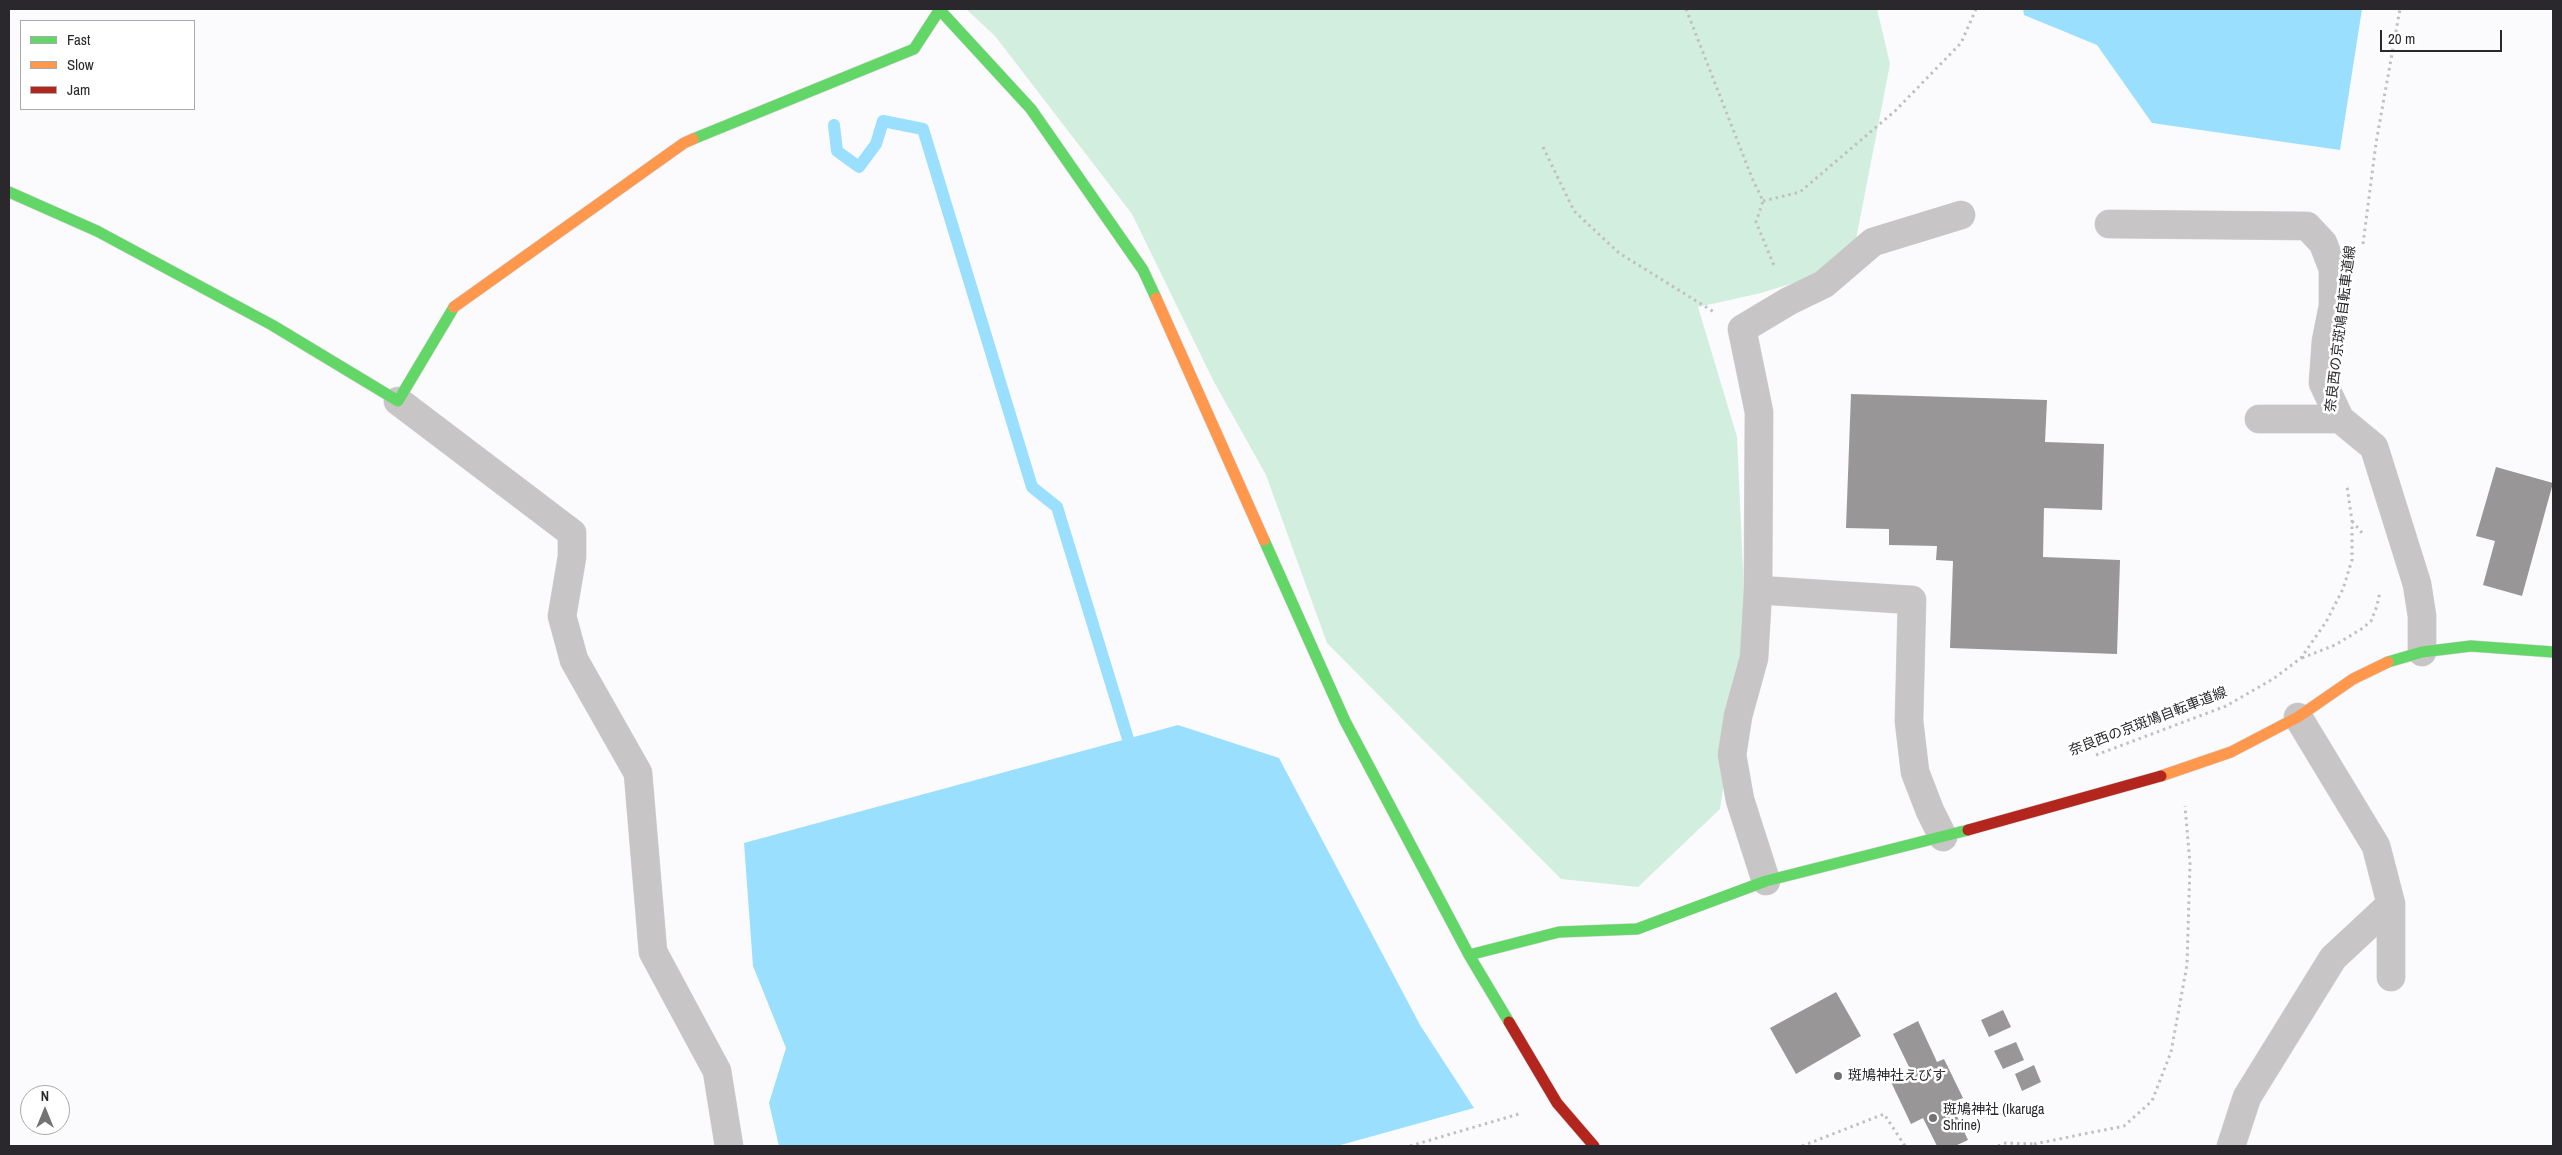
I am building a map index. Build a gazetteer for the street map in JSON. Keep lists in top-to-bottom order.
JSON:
{
  "streets": {
    "path": ["奈良西の京斑鳩自転車道線"]
  },
  "places": ["斑鳩神社えびす", "斑鳩神社 (Ikaruga Shrine)"],
  "legend": ["Fast", "Slow", "Jam"],
  "scale_bar": "20 m",
  "north": "top"
}
